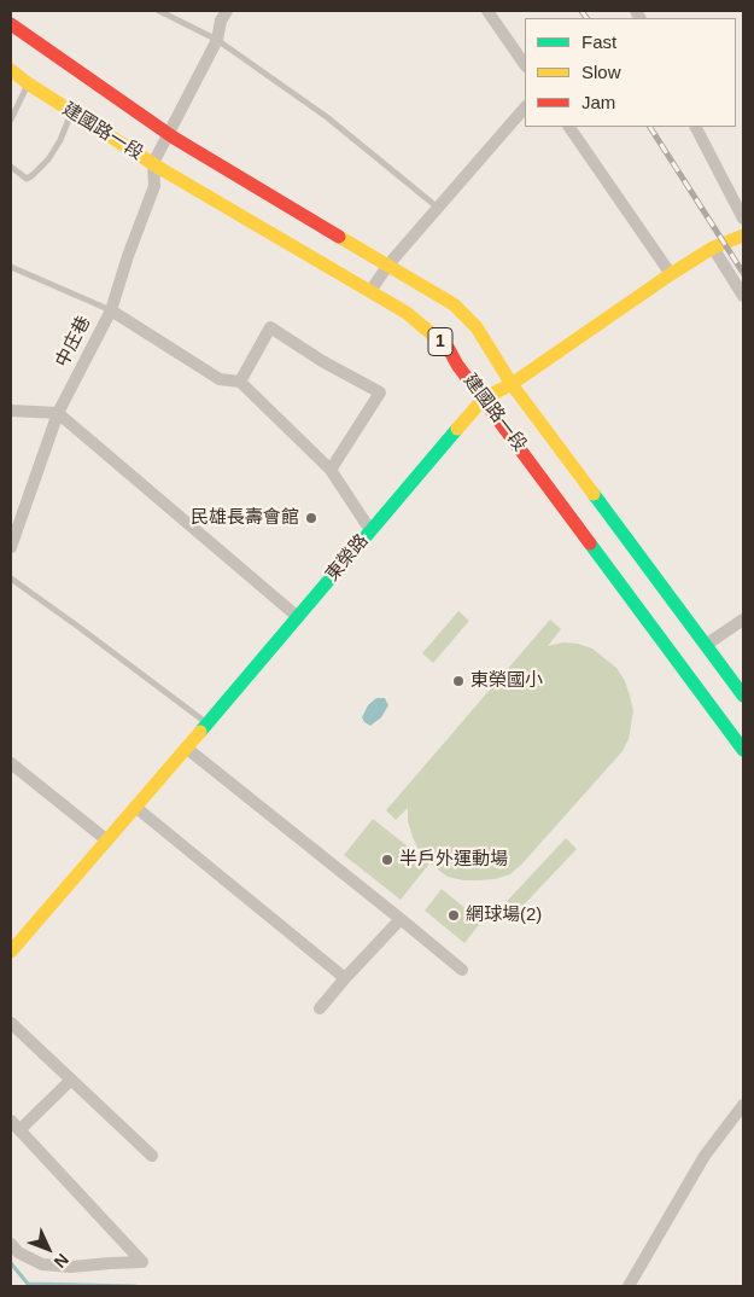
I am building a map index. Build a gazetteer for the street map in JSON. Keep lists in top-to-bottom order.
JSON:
{
  "streets": {
    "main road": ["建國路一段", "1", "東榮路"],
    "street": ["中庄巷"]
  },
  "crossings": [
    ["建國路一段", "中庄巷"],
    ["建國路一段", "東榮路"]
  ],
  "places": [
    "民雄長壽會館",
    "東榮國小",
    "半戶外運動場",
    "網球場(2)"
  ],
  "legend": ["Fast", "Slow", "Jam"],
  "north": "bottom right"
}
